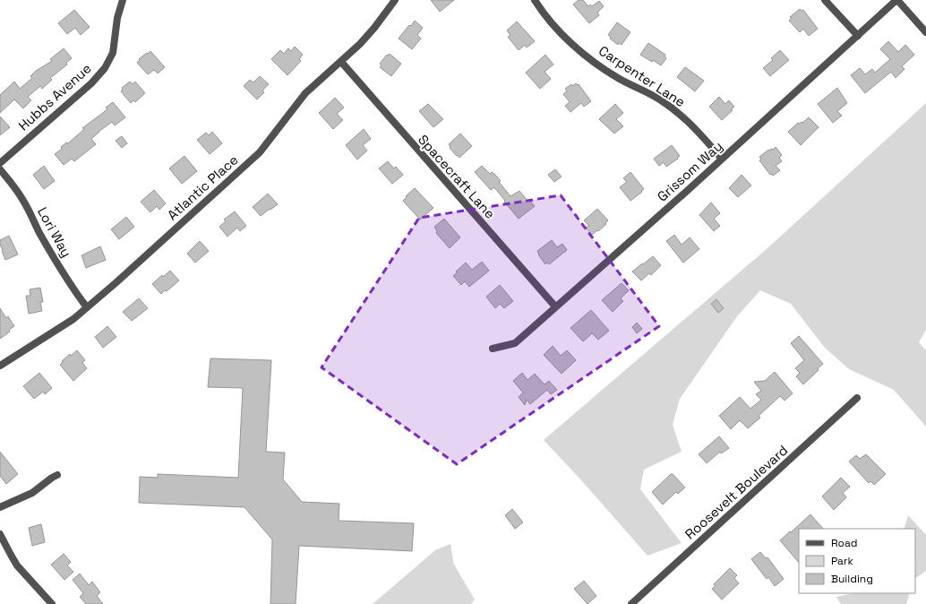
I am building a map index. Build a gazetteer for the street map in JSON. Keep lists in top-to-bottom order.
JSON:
{
  "streets": {
    "street": [
      "Carpenter Lane",
      "Hubbs Avenue",
      "Grissom Way",
      "Spacecraft Lane",
      "Atlantic Place",
      "Lori Way",
      "Roosevelt Boulevard"
    ]
  },
  "crossings": [
    ["Carpenter Lane", "Grissom Way"],
    ["Grissom Way", "Spacecraft Lane"],
    ["Spacecraft Lane", "Atlantic Place"],
    ["Atlantic Place", "Lori Way"]
  ],
  "legend": ["Road", "Park", "Building"]
}
